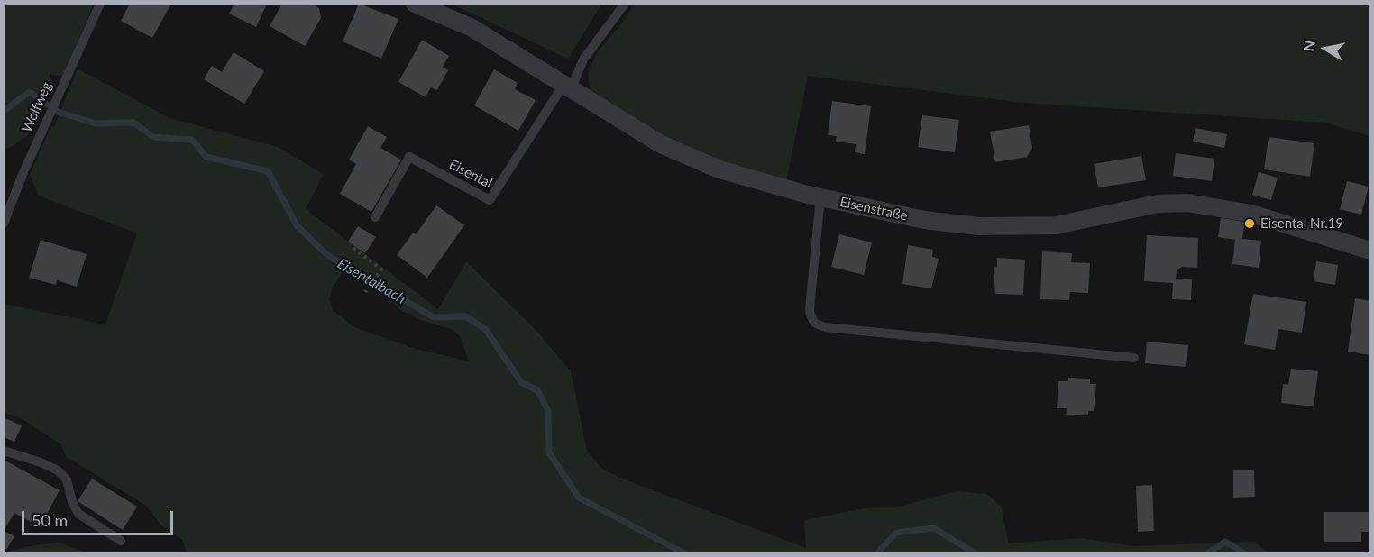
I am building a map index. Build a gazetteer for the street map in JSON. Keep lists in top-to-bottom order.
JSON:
{
  "streets": {
    "street": ["Eisenstraße"],
    "lane": ["Wolfweg", "Eisental"]
  },
  "crossings": [
    ["Eisental", "Eisenstraße"]
  ],
  "water": ["Eisentalbach"],
  "places": ["Eisental Nr.19"],
  "scale_bar": "50 m",
  "north": "left"
}
